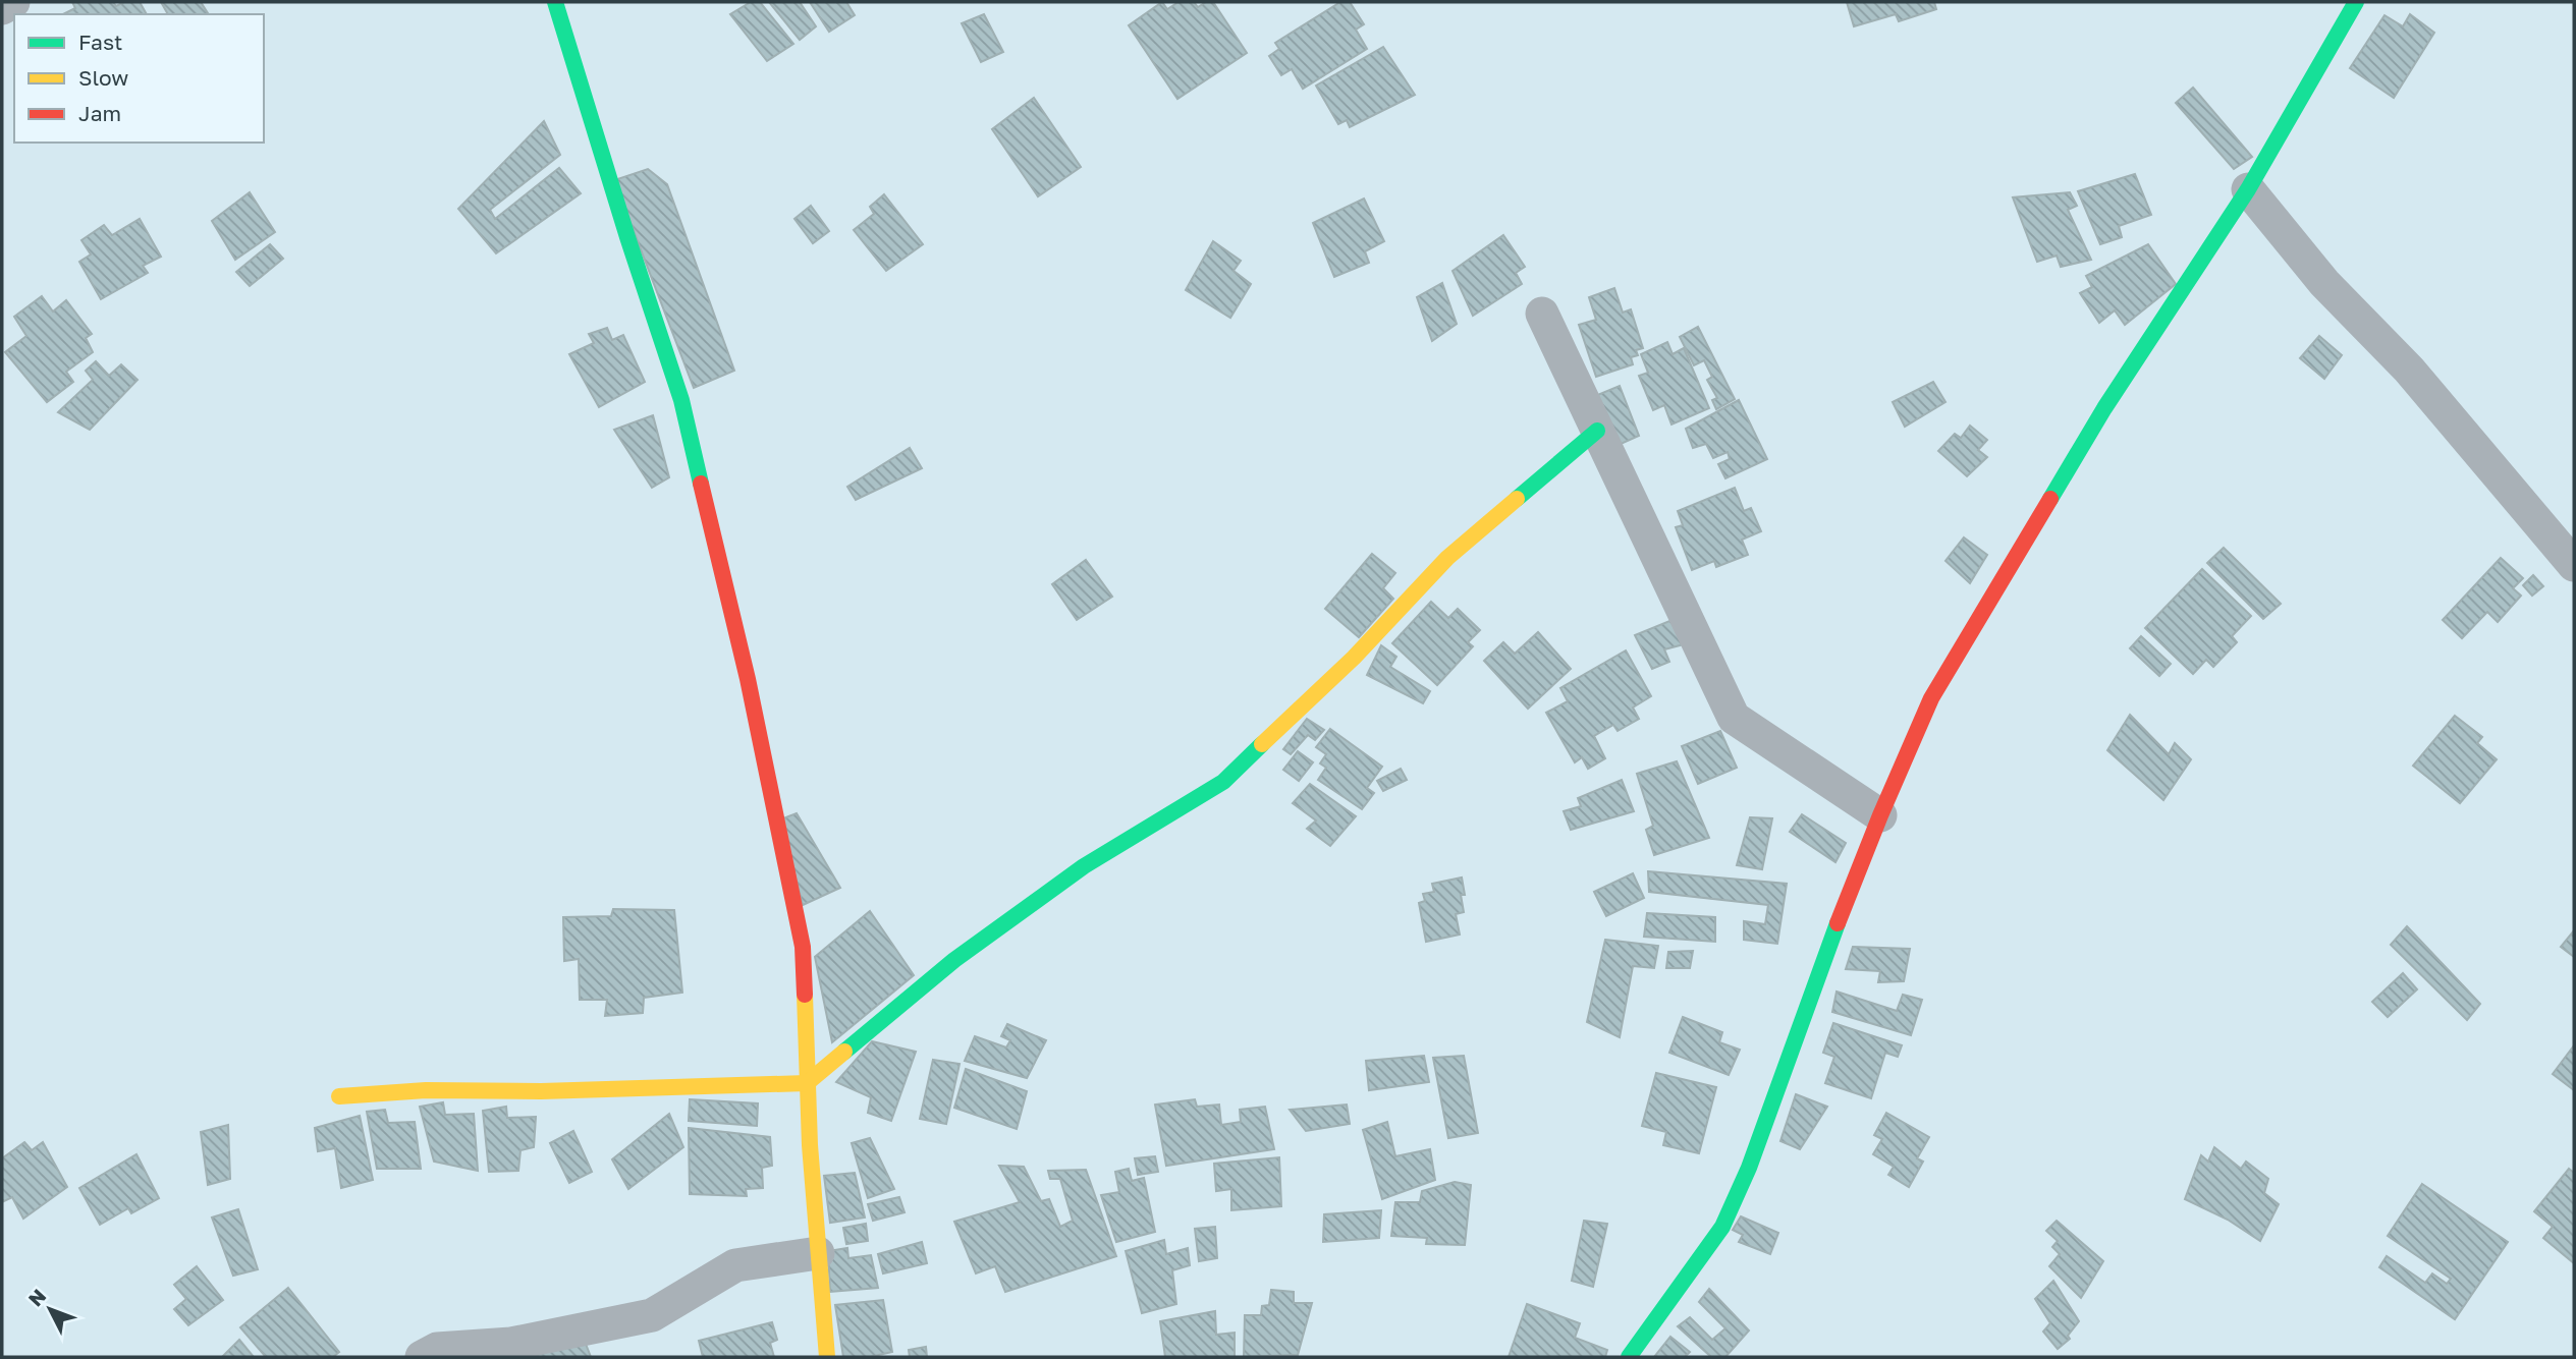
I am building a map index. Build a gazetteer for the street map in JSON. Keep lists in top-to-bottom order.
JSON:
{
  "legend": ["Fast", "Slow", "Jam"],
  "north": "top left"
}
